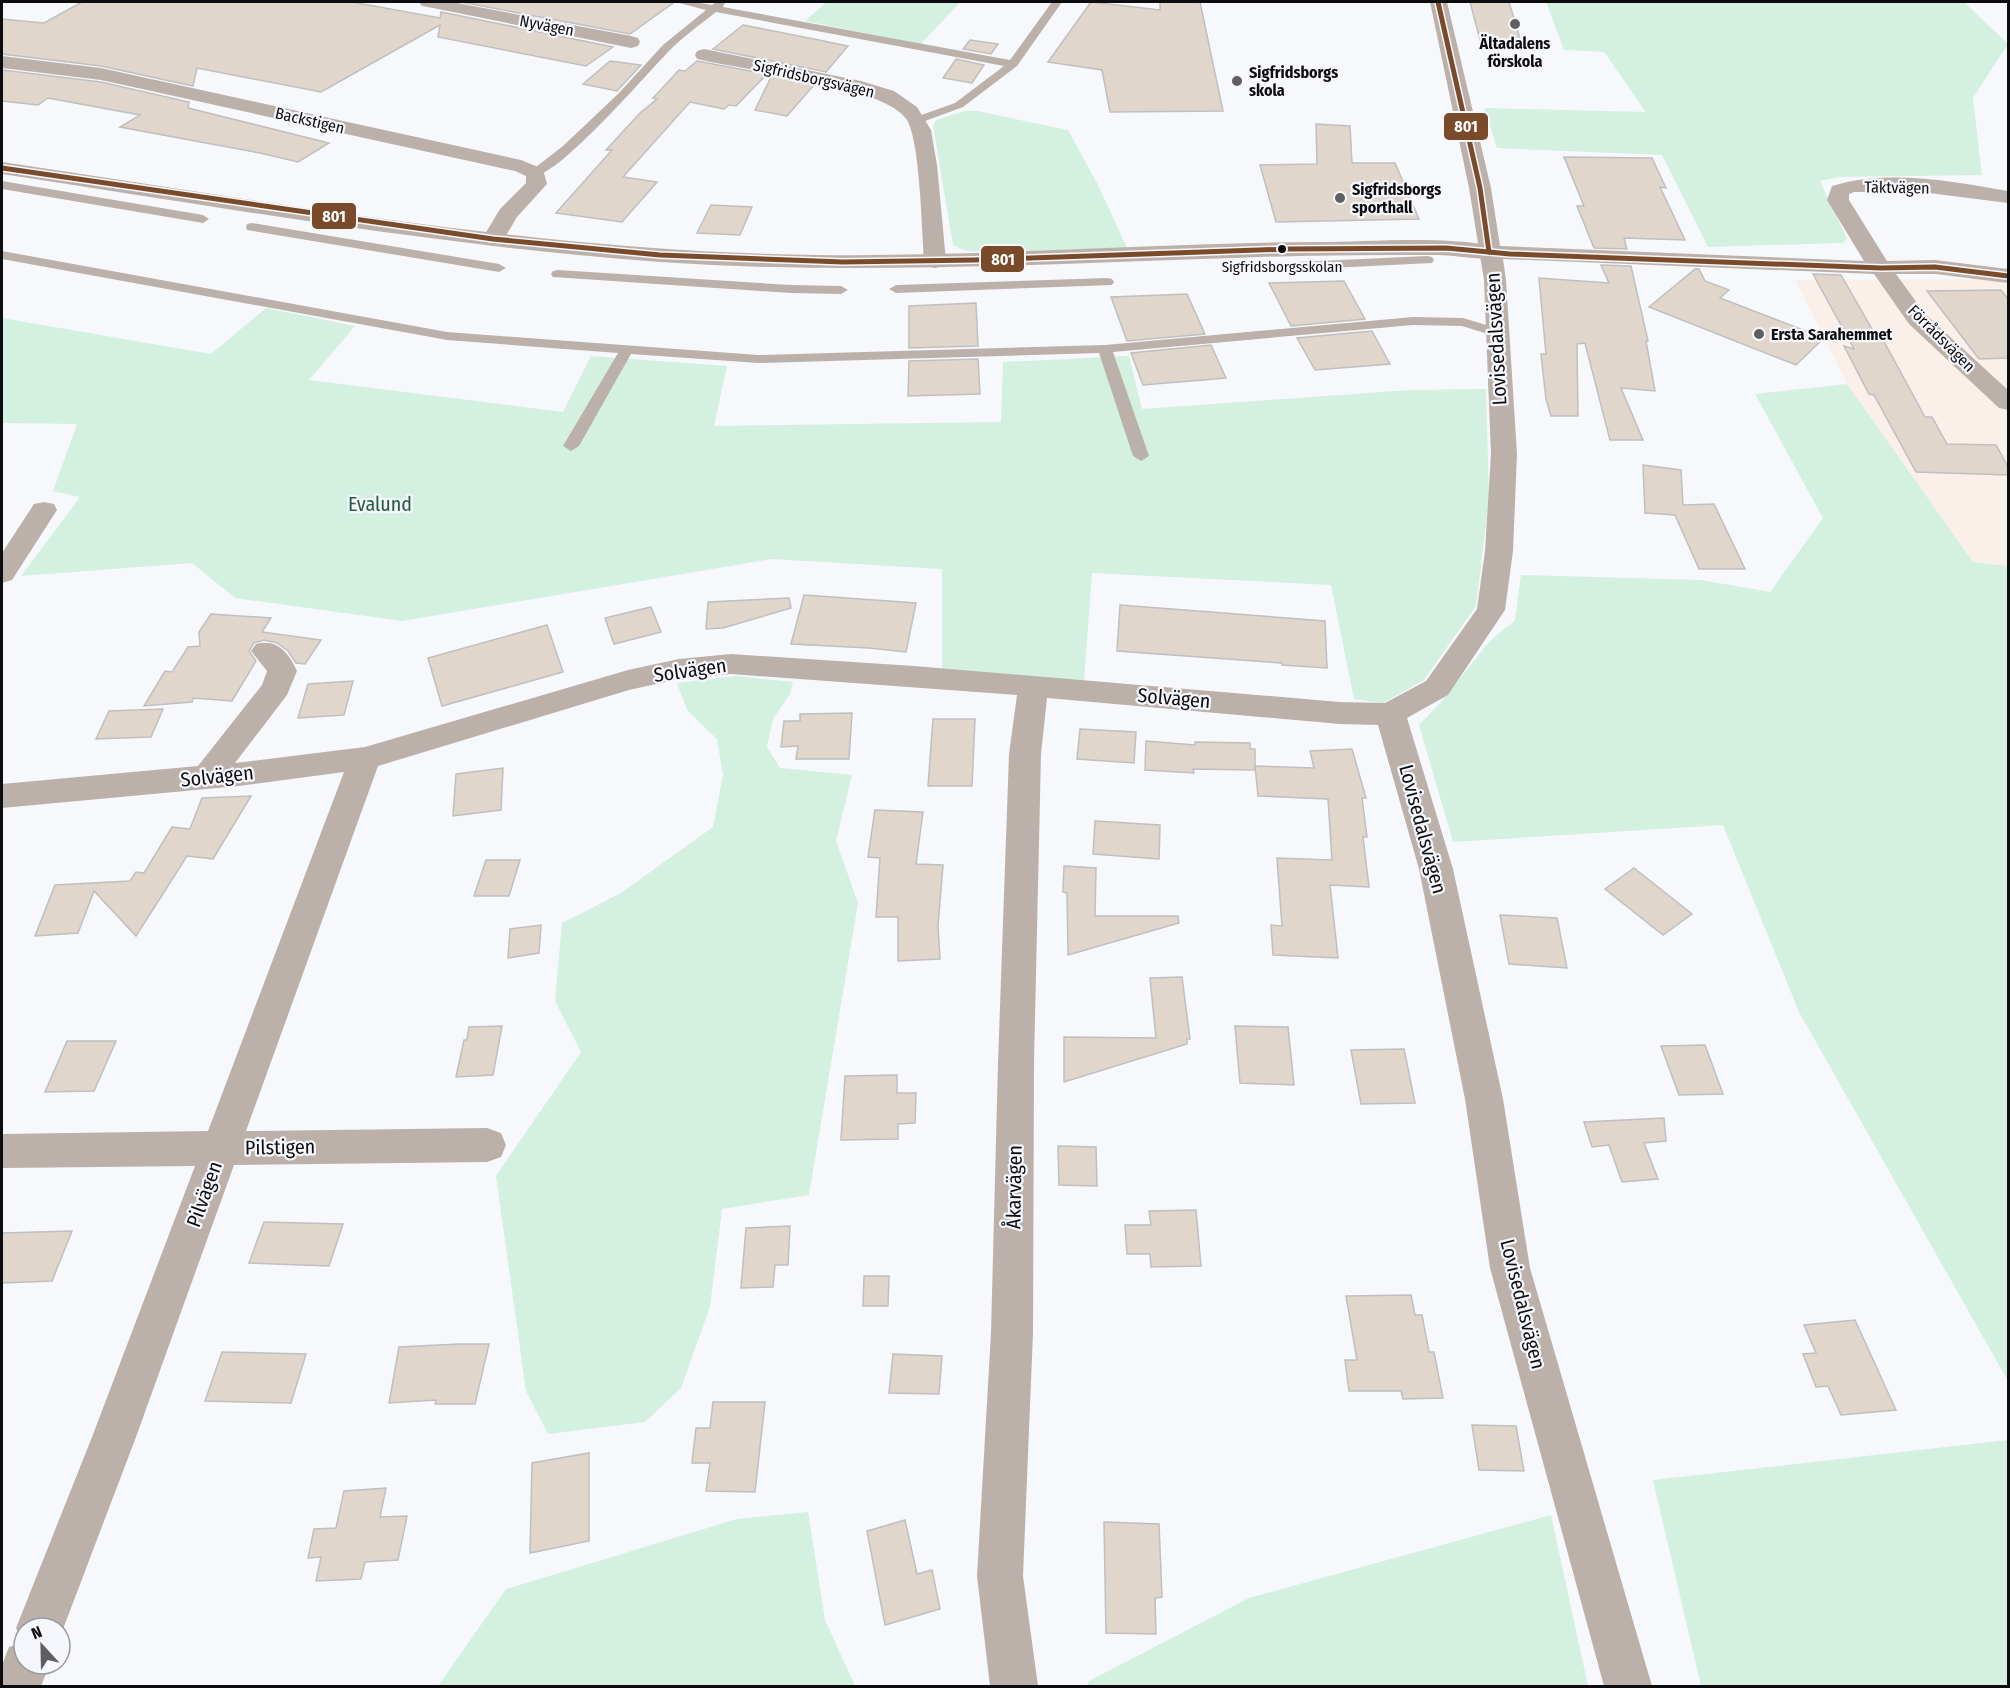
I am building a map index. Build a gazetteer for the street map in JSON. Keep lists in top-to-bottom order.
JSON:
{
  "streets": {
    "street": [
      "Nyvägen",
      "Sigfridsborgsvägen",
      "Backstigen",
      "Täktvägen",
      "Förrådsvägen",
      "Lovisedalsvägen",
      "Solvägen",
      "Pilstigen",
      "Åkarvägen",
      "Pilvägen"
    ]
  },
  "crossings": [
    ["Täktvägen", "Förrådsvägen"],
    ["Lovisedalsvägen", "Solvägen"],
    ["Solvägen", "Åkarvägen"],
    ["Solvägen", "Pilvägen"],
    ["Pilstigen", "Pilvägen"]
  ],
  "parks": ["Evalund"],
  "places": [
    "Ältadalens förskola",
    "Sigfridsborgs skola",
    "Sigfridsborgs sporthall",
    "Sigfridsborgsskolan",
    "Ersta Sarahemmet"
  ],
  "lines": ["transit line 801"],
  "north": "top"
}
